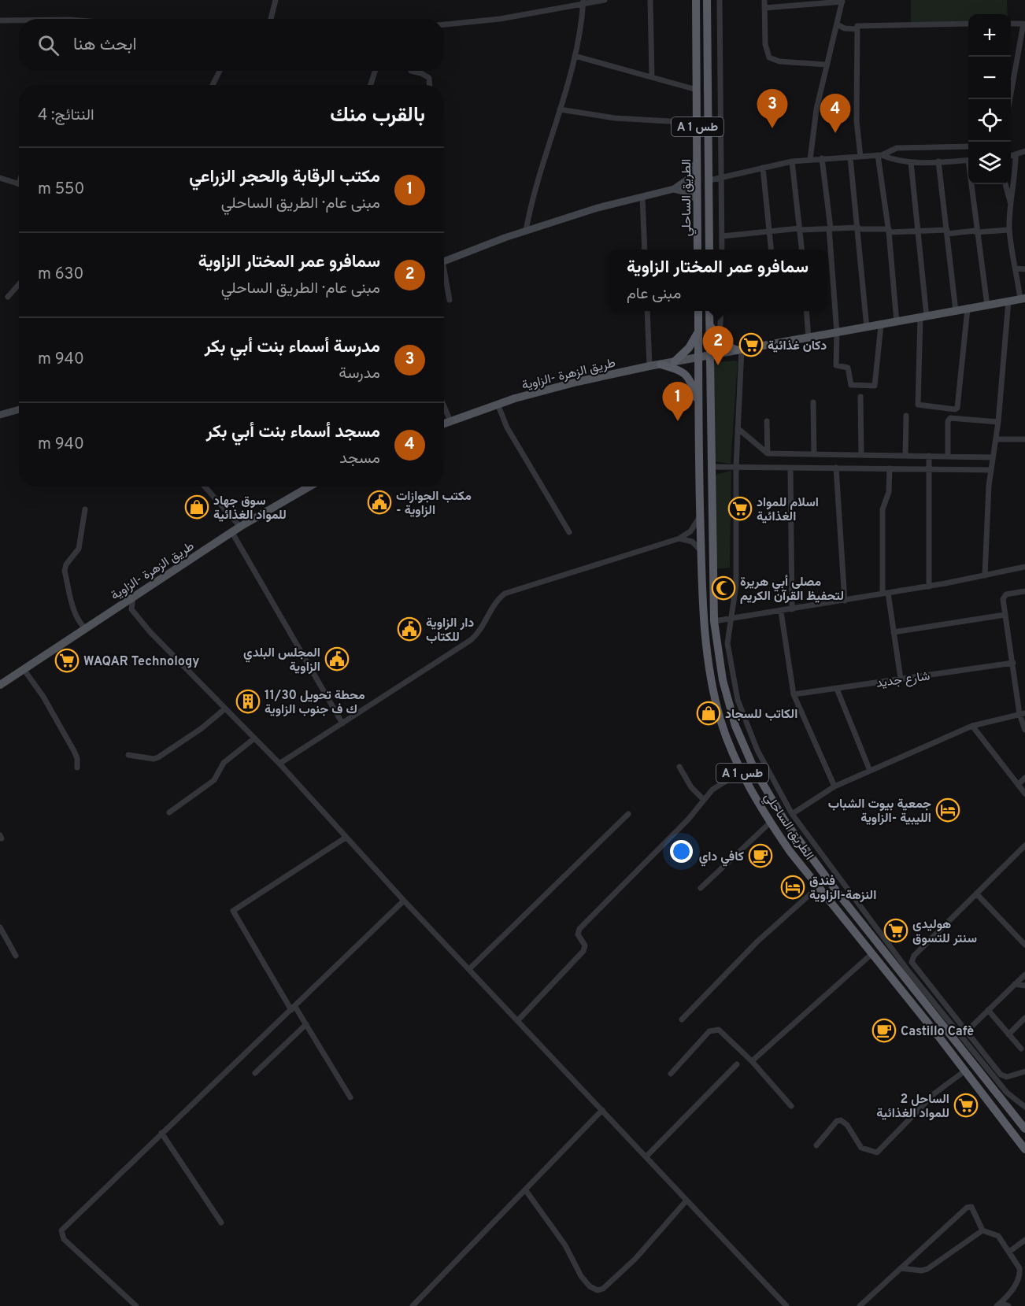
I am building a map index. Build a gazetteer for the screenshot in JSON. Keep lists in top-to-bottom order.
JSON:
{
  "streets": {
    "highway": ["A 1 طس", "الطريق الساحلي"],
    "main road": ["طريق الزهرة -الزاوية"],
    "street": ["شارع جديد"]
  },
  "crossings": [
    ["الطريق الساحلي", "طريق الزهرة -الزاوية"]
  ],
  "places": {
    "supermarket": [
      "دكان غذائية",
      "اسلام للمواد الغذائية",
      "WAQAR Technology",
      "هوليدى سنتر للتسوق",
      "الساحل 2 للمواد الغذائية"
    ],
    "public building": ["مكتب الجوازات - الزاوية", "دار الزاوية للكتاب", "المجلس البلدي الزاوية"],
    "shop": ["سوق جهاد للمواد الغذائية", "الكاتب للسجاد"],
    "mosque": ["مصلى أبي هريرة لتحفيظ القرآن الكريم"],
    "building": ["محطة تحويل 11/30 ك ف جنوب الزاوية"],
    "hotel": ["جمعية بيوت الشباب الليبية -الزاوية", "فندق النزهة-الزاوية"],
    "cafe": ["كافي داي", "Castillo Cafè"]
  },
  "page": {
    "map_buttons": ["+", "−"],
    "search": "ابحث هنا",
    "heading": ["بالقرب منك", "النتائج: 4"],
    "pins": [
      "3",
      "4",
      "2",
      "1"
    ],
    "list": [
      {
        "mark": "1",
        "name": "مكتب الرقابة والحجر الزراعي",
        "note": "مبنى عام · الطريق الساحلي",
        "value": "550 m"
      },
      {
        "mark": "2",
        "name": "سمافرو عمر المختار الزاوية",
        "note": "مبنى عام · الطريق الساحلي",
        "value": "630 m"
      },
      {
        "mark": "3",
        "name": "مدرسة أسماء بنت أبي بكر",
        "note": "مدرسة",
        "value": "940 m"
      },
      {
        "mark": "4",
        "name": "مسجد أسماء بنت أبي بكر",
        "note": "مسجد",
        "value": "940 m"
      }
    ],
    "popup": ["سمافرو عمر المختار الزاوية", "مبنى عام"]
  }
}
